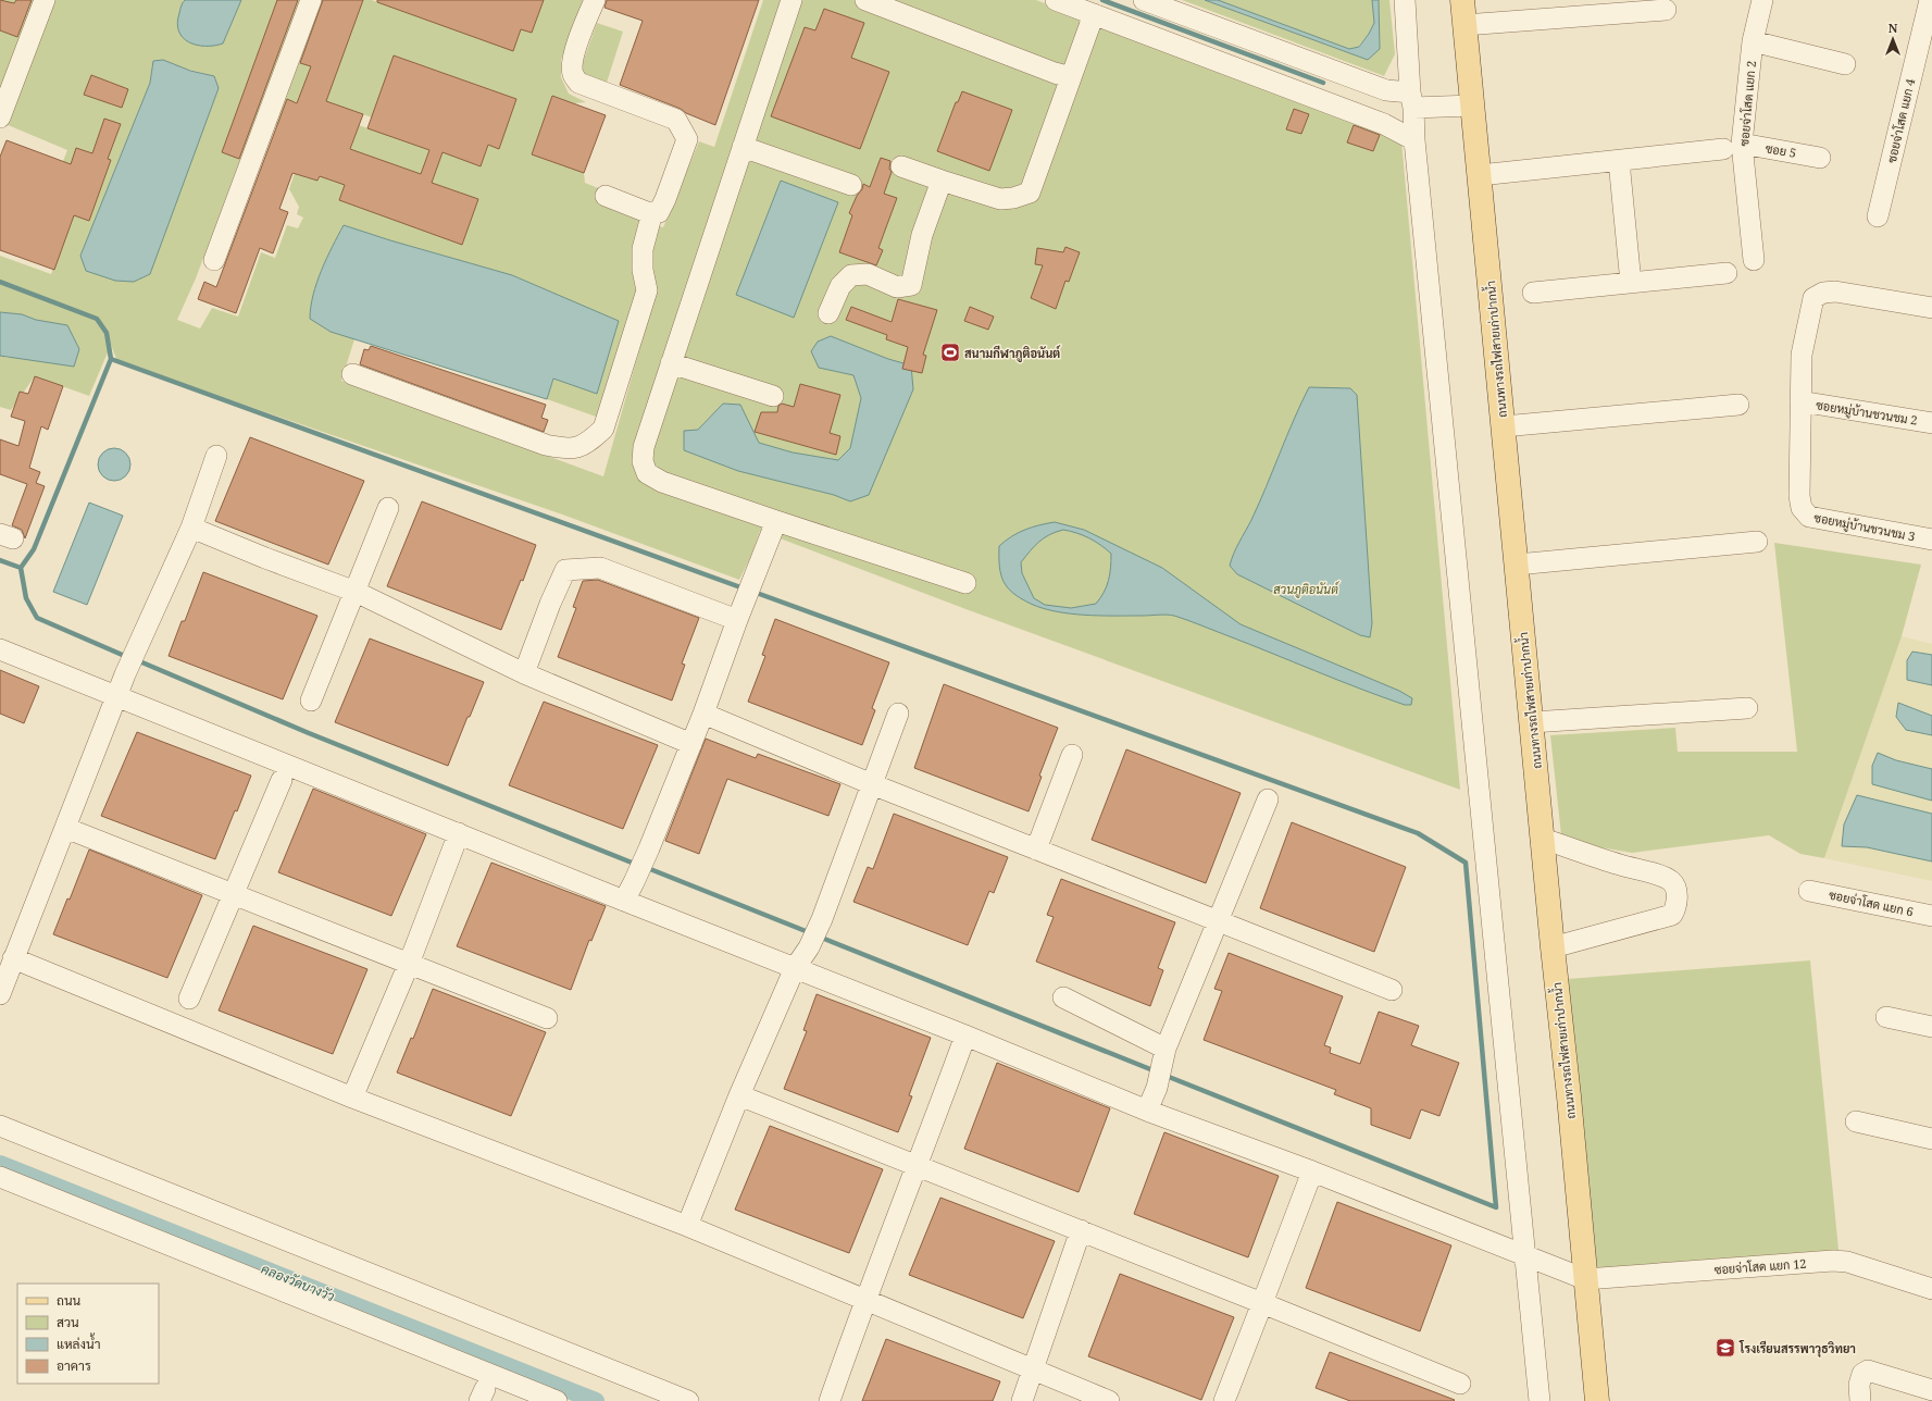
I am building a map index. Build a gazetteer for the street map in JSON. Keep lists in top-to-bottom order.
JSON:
{
  "streets": {
    "main road": ["ถนนทางรถไฟสายเก่าปากน้ำ"],
    "street": [
      "ซอยจ่าโสด แยก 2",
      "ซอยจ่าโสด แยก 4",
      "ซอย 5",
      "ซอยหมู่บ้านชวนชม 2",
      "ซอยหมู่บ้านชวนชม 3",
      "ซอยจ่าโสด แยก 6",
      "ซอยจ่าโสด แยก 12"
    ]
  },
  "crossings": [
    ["ซอยจ่าโสด แยก 2", "ซอย 5"],
    ["ซอย 5", "ถนนทางรถไฟสายเก่าปากน้ำ"],
    ["ถนนทางรถไฟสายเก่าปากน้ำ", "ซอยจ่าโสด แยก 12"],
    ["ซอยหมู่บ้านชวนชม 2", "ซอยหมู่บ้านชวนชม 3"]
  ],
  "water": ["คลองวัดบางวัว"],
  "parks": ["สวนภูติอนันต์"],
  "places": {
    "sports": ["สนามกีฬาภูติอนันต์"],
    "school or university": ["โรงเรียนสรรพาวุธวิทยา"]
  },
  "legend": [
    "ถนน",
    "สวน",
    "แหล่งน้ำ",
    "อาคาร"
  ],
  "north": "top"
}
